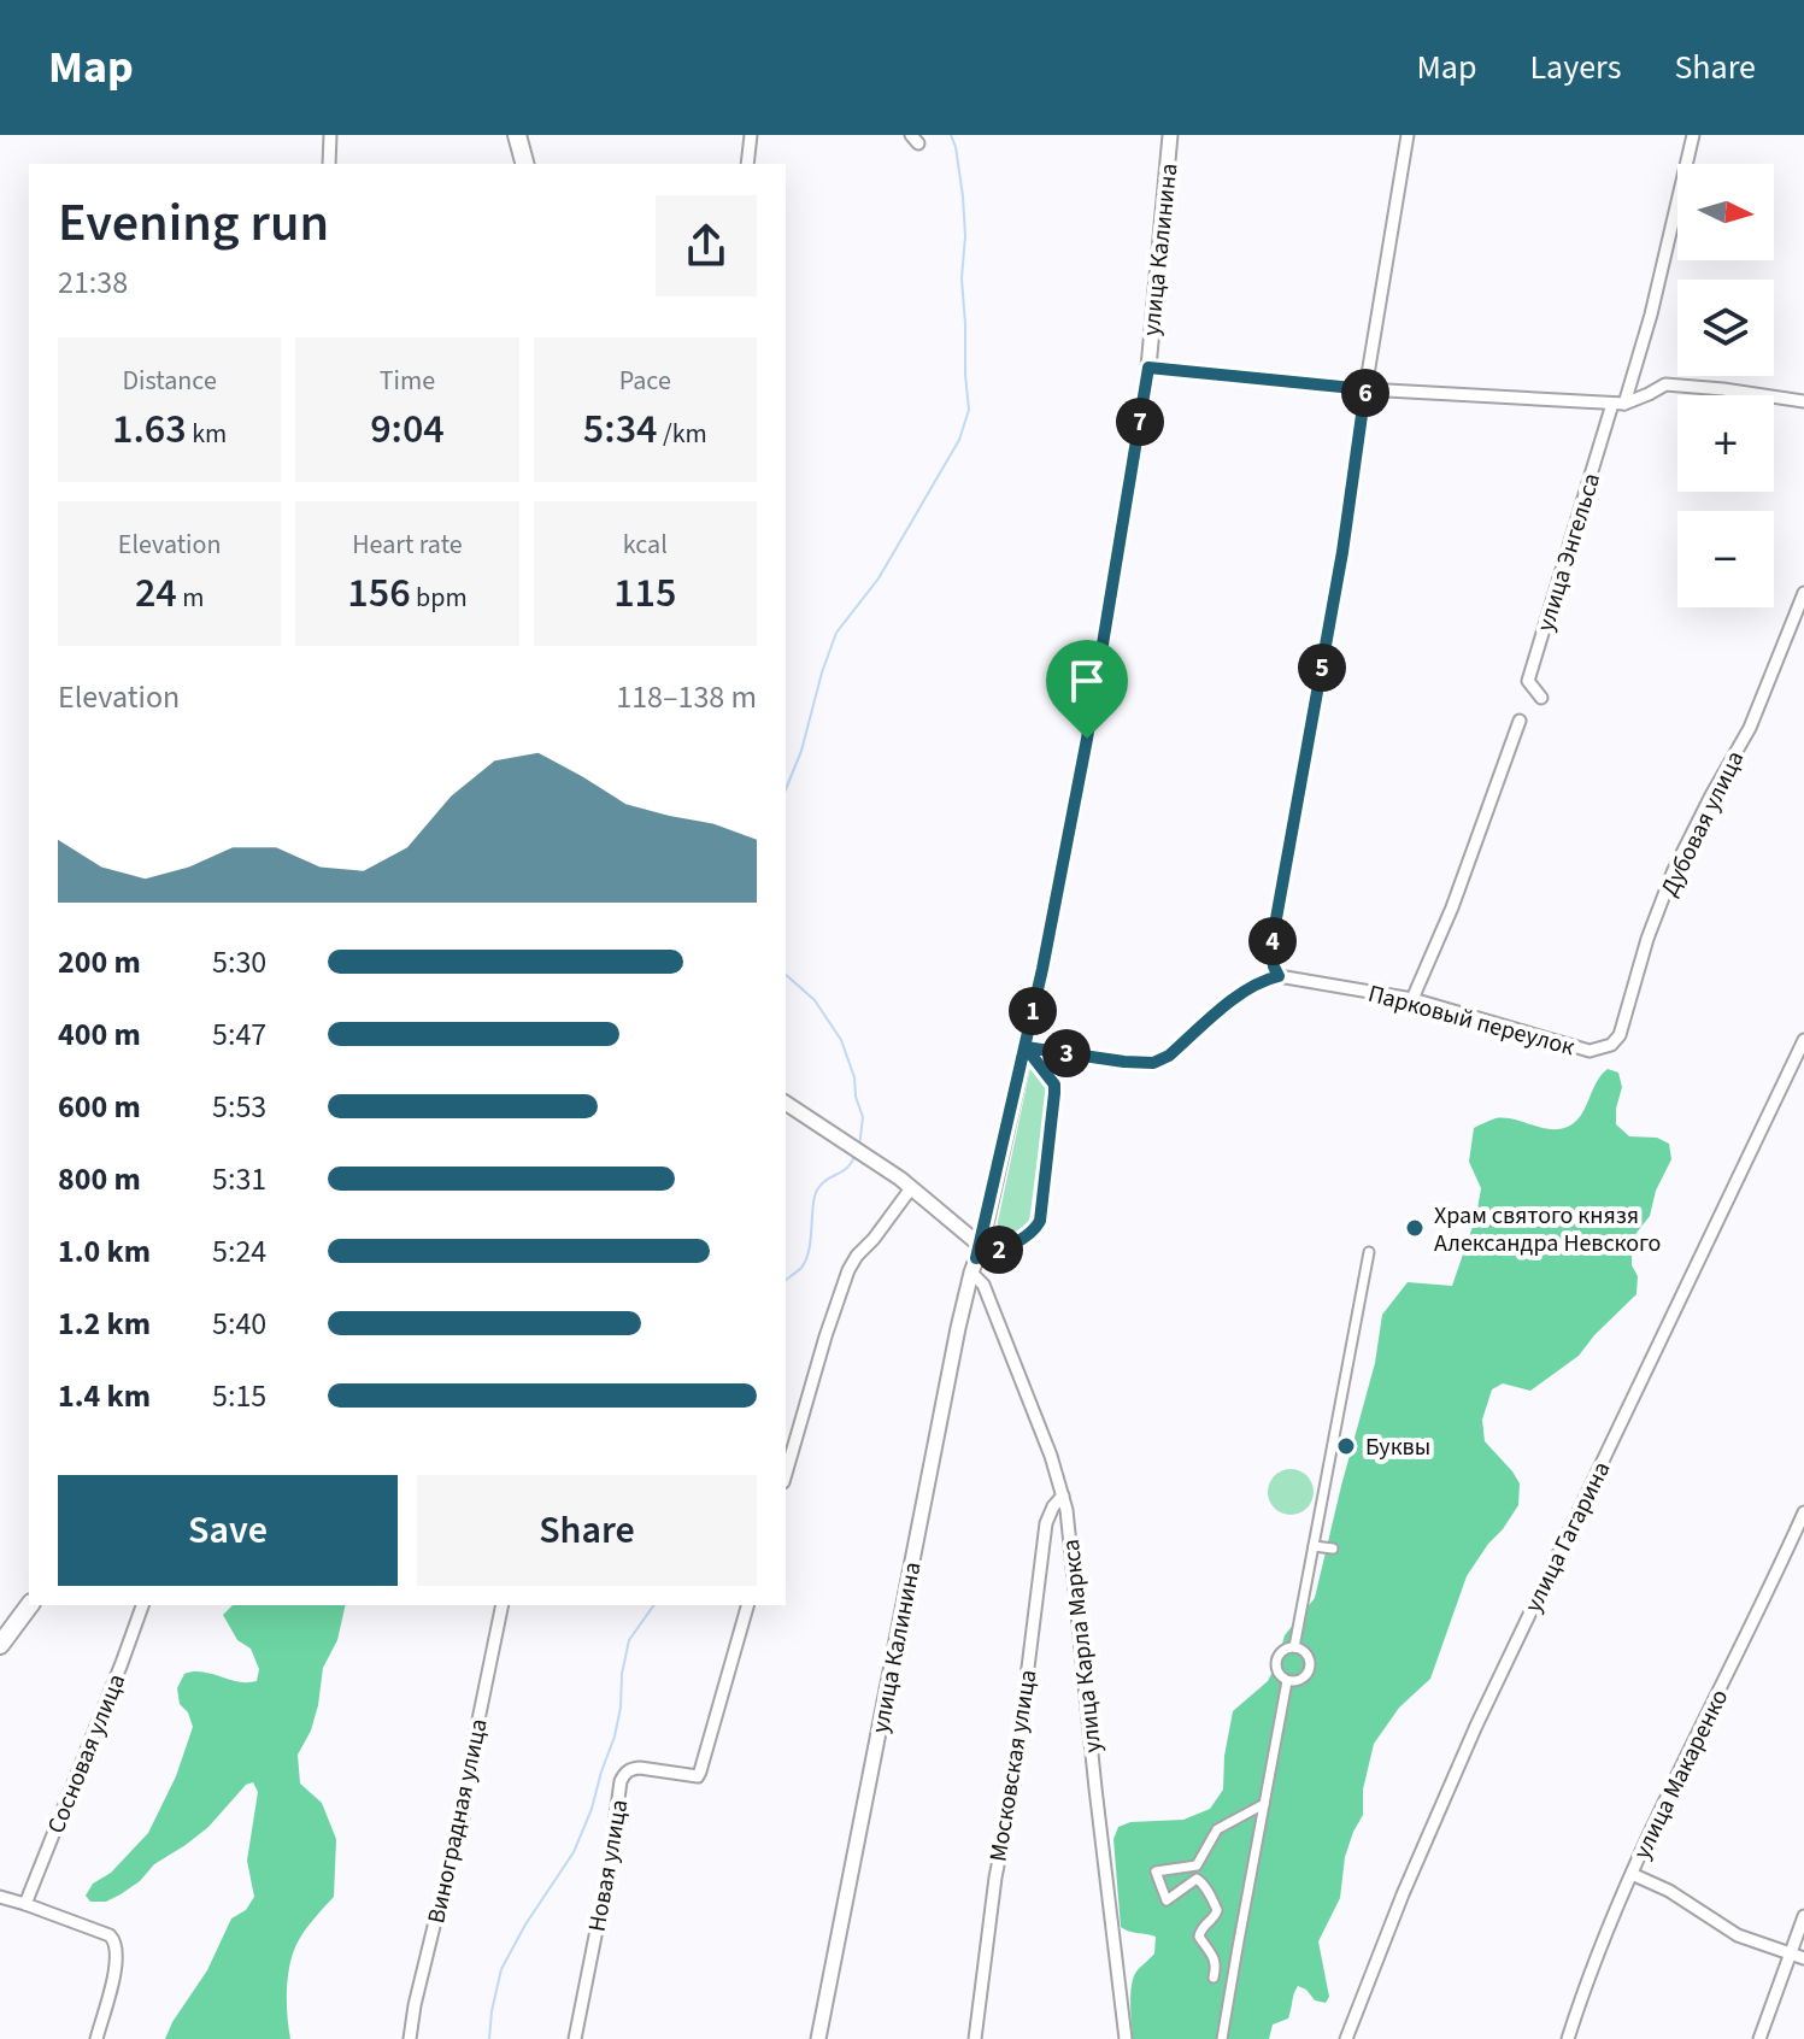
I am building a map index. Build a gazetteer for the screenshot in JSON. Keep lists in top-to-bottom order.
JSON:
{
  "streets": {
    "street": [
      "улица Калинина",
      "улица Энгельса",
      "Дубовая улица",
      "Парковый переулок",
      "улица Гагарина",
      "улица Карла Маркса",
      "Сосновая улица",
      "Московская улица",
      "улица Макаренко",
      "Виноградная улица",
      "Новая улица"
    ]
  },
  "crossings": [
    ["улица Калинина", "улица Карла Маркса"],
    ["Дубовая улица", "Парковый переулок"],
    ["улица Карла Маркса", "Московская улица"]
  ],
  "places": ["Храм святого князя Александра Невского", "Буквы"],
  "north": "right",
  "page": {
    "header": "Map",
    "nav": ["Map", "Layers", "Share"],
    "map_buttons": ["+", "−"],
    "heading": ["Evening run", "21:38"],
    "stats": [
      ["Distance", "1.63 km"],
      ["Time", "9:04"],
      ["Pace", "5:34 /km"],
      ["Elevation", "24 m"],
      ["Heart rate", "156 bpm"],
      ["kcal", "115"]
    ],
    "pins": [
      "6",
      "7",
      "5",
      "4",
      "1",
      "3",
      "2"
    ],
    "chart": ["Elevation", "118–138 m"],
    "list": [
      {
        "name": "200 m",
        "note": "5:30"
      },
      {
        "name": "400 m",
        "note": "5:47"
      },
      {
        "name": "600 m",
        "note": "5:53"
      },
      {
        "name": "800 m",
        "note": "5:31"
      },
      {
        "name": "1.0 km",
        "note": "5:24"
      },
      {
        "name": "1.2 km",
        "note": "5:40"
      },
      {
        "name": "1.4 km",
        "note": "5:15"
      }
    ],
    "buttons": ["Save", "Share"]
  }
}
